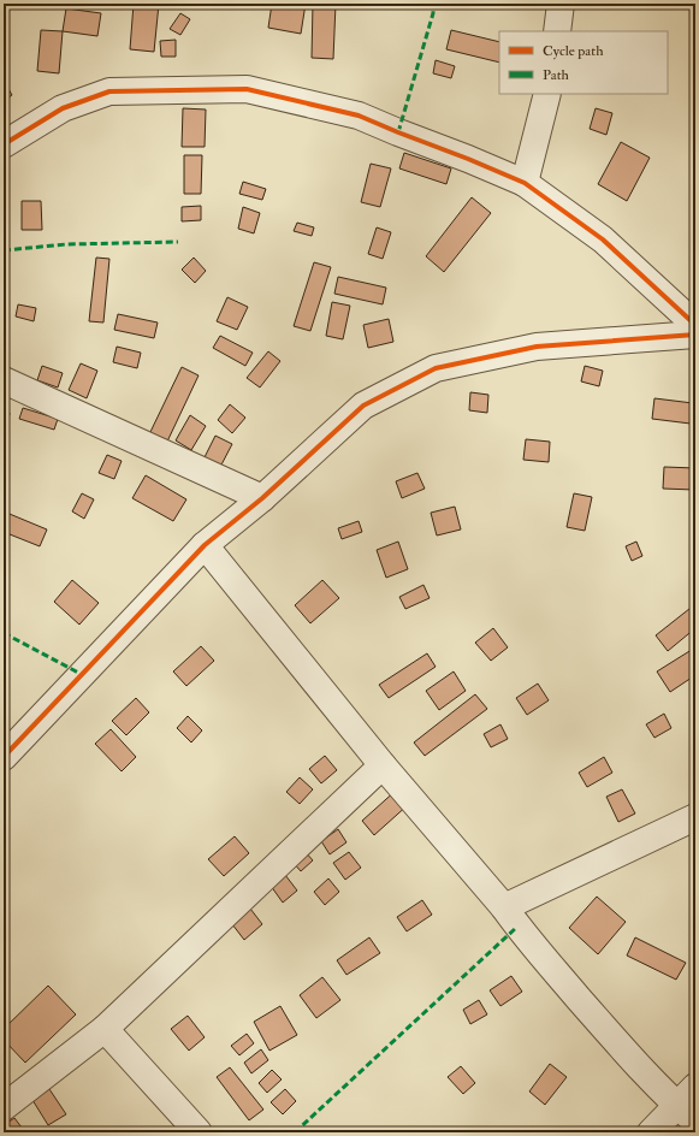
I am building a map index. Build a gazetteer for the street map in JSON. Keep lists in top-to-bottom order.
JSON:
{
  "legend": ["Cycle path", "Path"]
}
